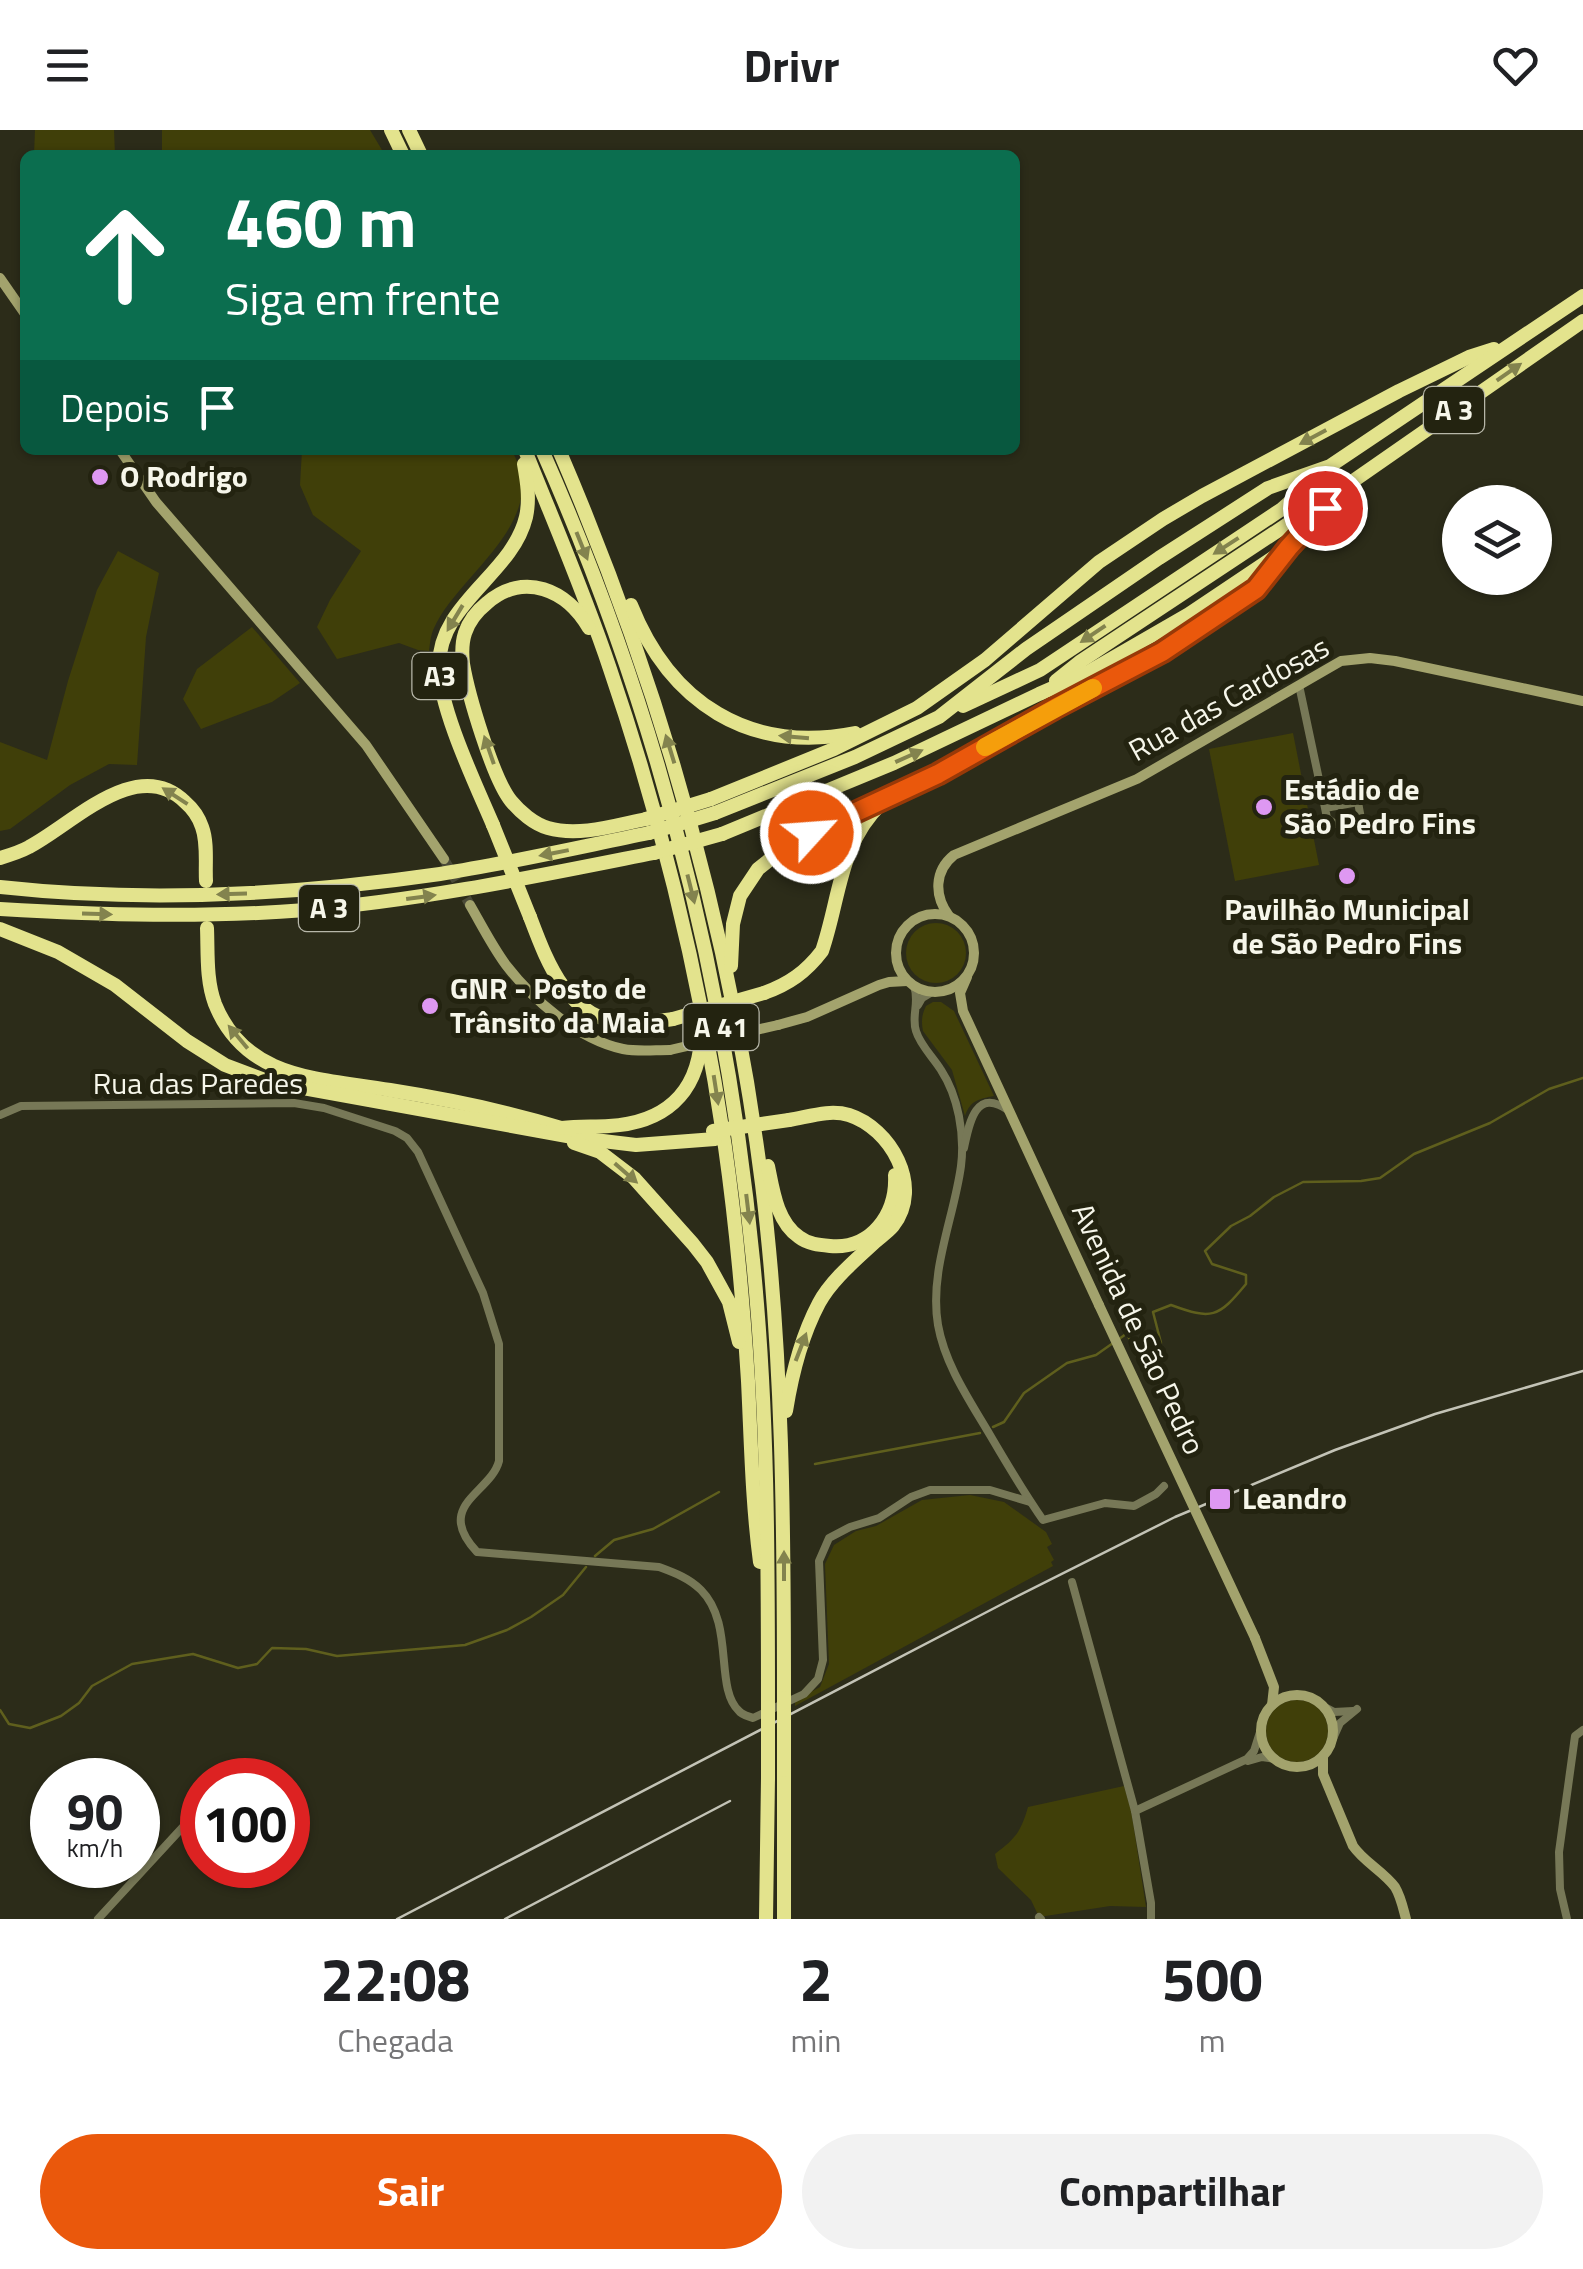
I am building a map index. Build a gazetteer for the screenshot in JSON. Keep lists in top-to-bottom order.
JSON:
{
  "streets": {
    "highway": ["A 3", "A3", "A 41"],
    "street": ["Rua das Cardosas", "Rua das Paredes", "Avenida de São Pedro"]
  },
  "crossings": [
    ["Rua das Cardosas", "Avenida de São Pedro"]
  ],
  "places": {
    "other": [
      "O Rodrigo",
      "Estádio de São Pedro Fins",
      "Pavilhão Municipal de São Pedro Fins",
      "GNR - Posto de Trânsito da Maia"
    ],
    "transit": ["Leandro"]
  },
  "page": {
    "header": "Drivr",
    "turn": ["460 m", "Siga em frente"],
    "then": "Depois",
    "speed": "90 km/h",
    "limit": "100",
    "eta": [
      "22:08",
      "Chegada",
      "2",
      "min",
      "500",
      "m"
    ],
    "buttons": ["Sair", "Compartilhar"]
  }
}
